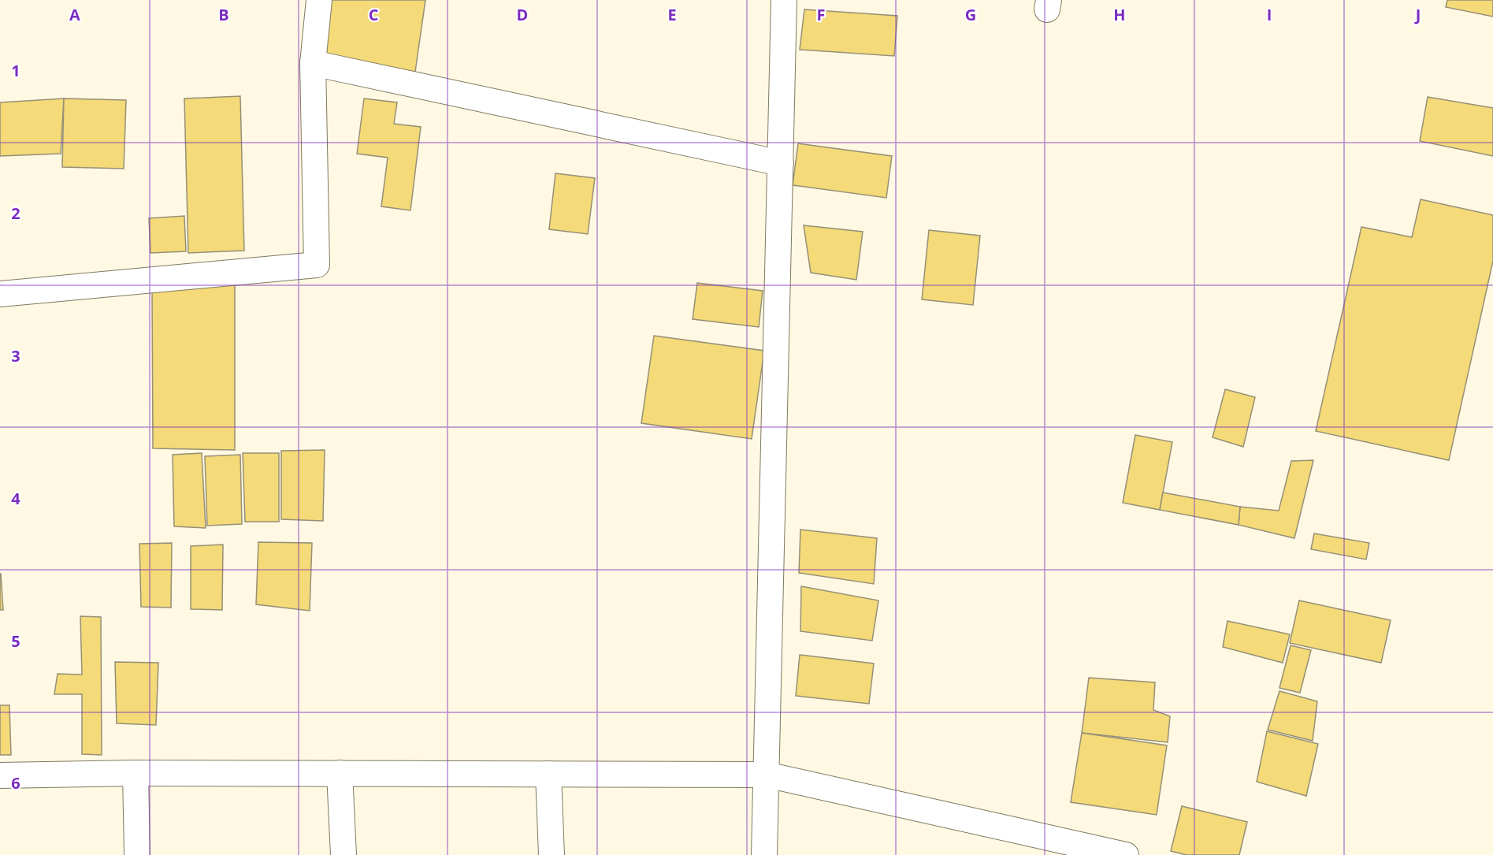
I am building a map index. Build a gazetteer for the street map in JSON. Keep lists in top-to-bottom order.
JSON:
{
  "grid": {
    "columns": [
      "A",
      "B",
      "C",
      "D",
      "E",
      "F",
      "G",
      "H",
      "I",
      "J"
    ],
    "rows": [
      "1",
      "2",
      "3",
      "4",
      "5",
      "6"
    ]
  }
}
